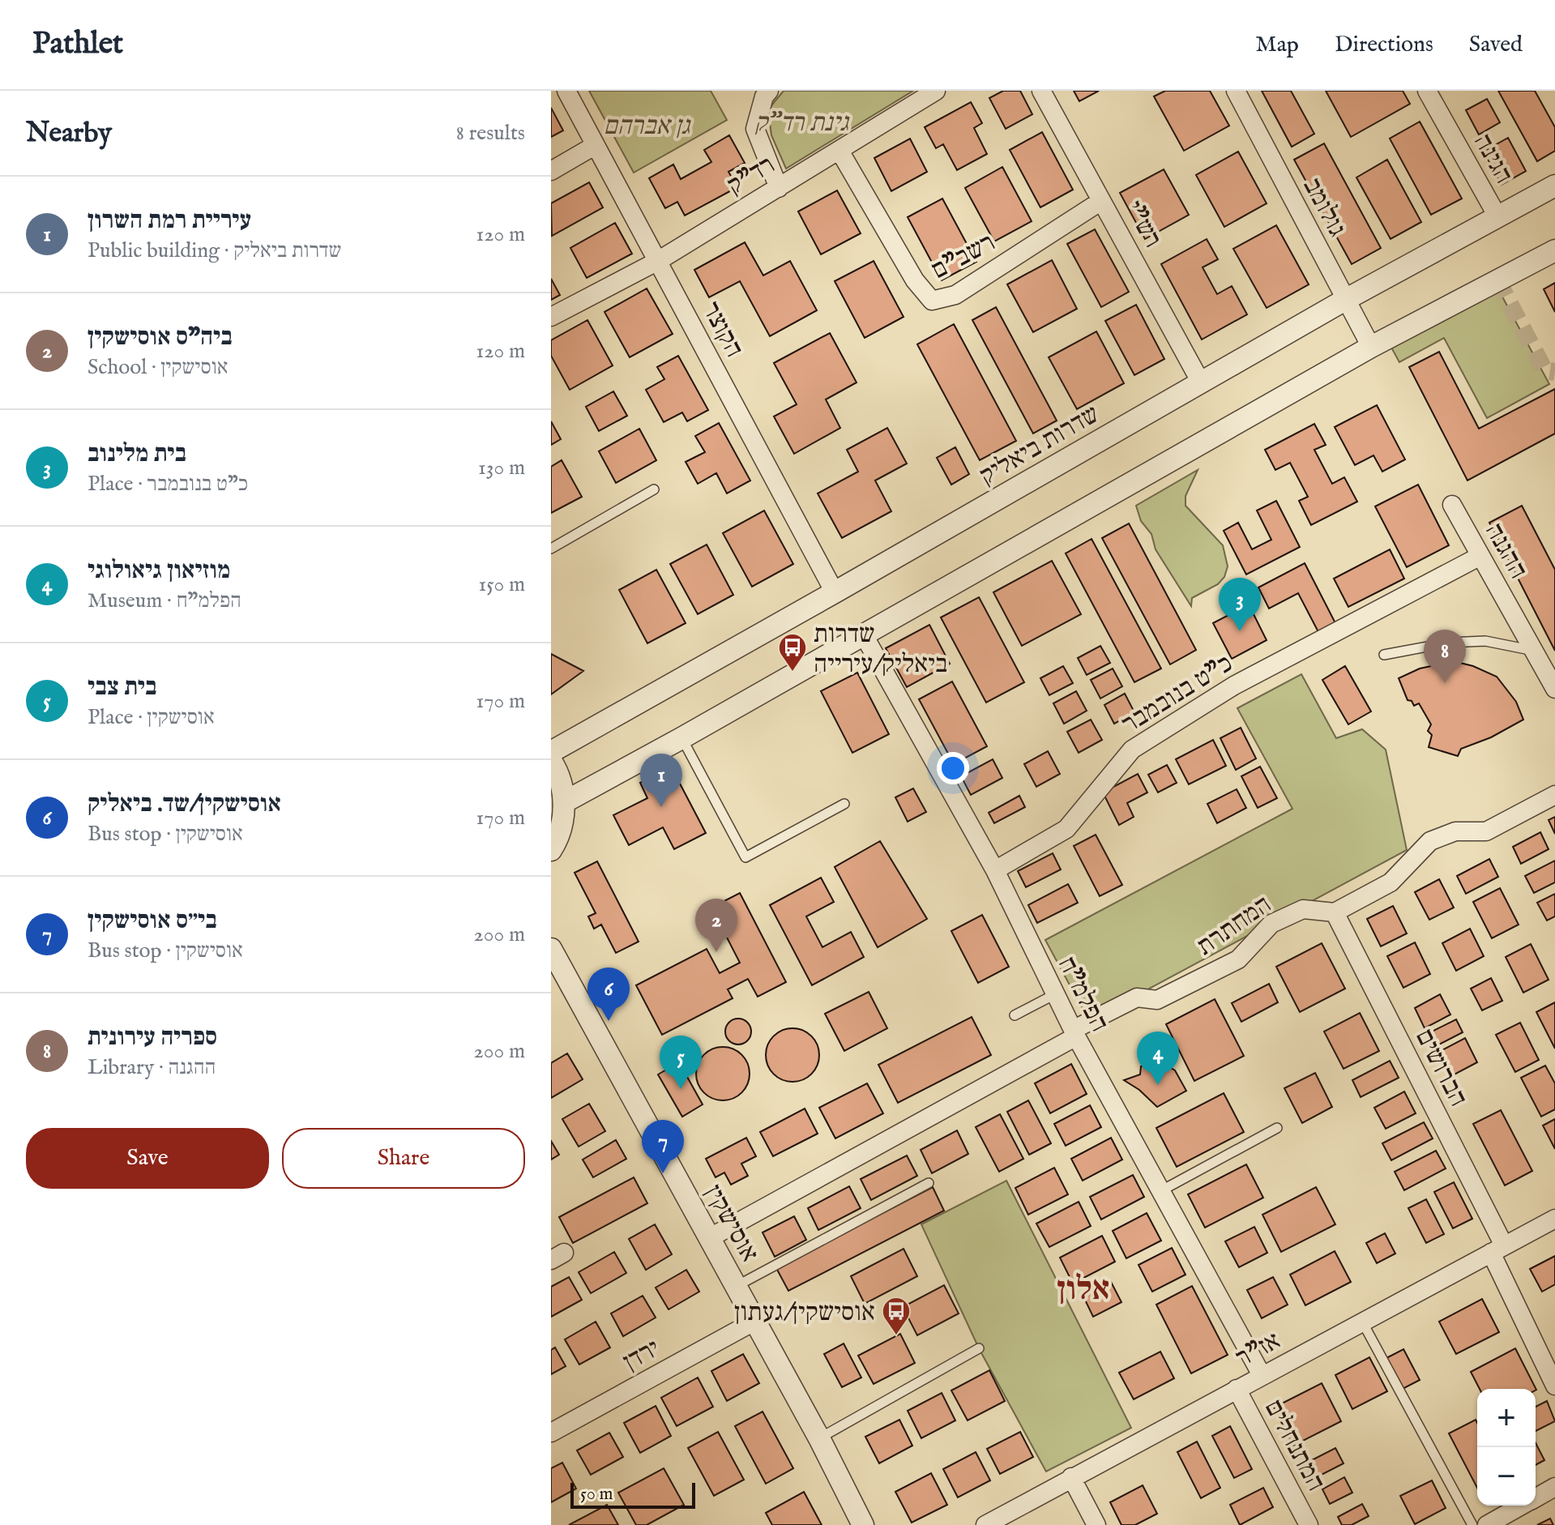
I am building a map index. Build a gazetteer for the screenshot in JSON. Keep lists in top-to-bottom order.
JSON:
{
  "streets": {
    "street": [
      "הגינה",
      "רד\"ק",
      "גולומב",
      "רש\"י",
      "רשב\"ם",
      "הקוצר",
      "שדרות ביאליק",
      "ההגנה",
      "כ\"ט בנובמבר",
      "המחתרת",
      "הפלמ\"ח",
      "הברושים",
      "אוסישקין",
      "אז\"ר",
      "ירדן",
      "המתנחלים"
    ]
  },
  "crossings": [
    ["הגינה", "שדרות ביאליק"],
    ["רד\"ק", "רשב\"ם"],
    ["רד\"ק", "הקוצר"],
    ["גולומב", "שדרות ביאליק"],
    ["רש\"י", "רשב\"ם"],
    ["רש\"י", "שדרות ביאליק"],
    ["הקוצר", "שדרות ביאליק"],
    ["ההגנה", "כ\"ט בנובמבר"],
    ["כ\"ט בנובמבר", "הפלמ\"ח"],
    ["המחתרת", "הפלמ\"ח"],
    ["המחתרת", "הברושים"],
    ["המחתרת", "אוסישקין"],
    ["הפלמ\"ח", "אז\"ר"],
    ["הברושים", "אז\"ר"],
    ["אוסישקין", "ירדן"],
    ["אז\"ר", "המתנחלים"]
  ],
  "districts": ["אלון"],
  "parks": ["גינת רד\"ק", "גן אברהם"],
  "places": {
    "bus stop": ["שדרות ביאליק/עירייה", "אוסישקין/געתון"]
  },
  "scale_bar": "50 m",
  "page": {
    "header": "Pathlet",
    "nav": ["Map", "Directions", "Saved"],
    "heading": ["Nearby", "8 results"],
    "list": [
      {
        "mark": "1",
        "name": "עיריית רמת השרון",
        "note": "Public building · שדרות ביאליק",
        "value": "120 m"
      },
      {
        "mark": "2",
        "name": "ביה\"ס אוסישקין",
        "note": "School · אוסישקין",
        "value": "120 m"
      },
      {
        "mark": "3",
        "name": "בית מלינוב",
        "note": "Place · כ\"ט בנובמבר",
        "value": "130 m"
      },
      {
        "mark": "4",
        "name": "מוזיאון גיאולוגי",
        "note": "Museum · הפלמ\"ח",
        "value": "150 m"
      },
      {
        "mark": "5",
        "name": "בית צבי",
        "note": "Place · אוסישקין",
        "value": "170 m"
      },
      {
        "mark": "6",
        "name": "אוסישקין/שד. ביאליק",
        "note": "Bus stop · אוסישקין",
        "value": "170 m"
      },
      {
        "mark": "7",
        "name": "בי״ס אוסישקין",
        "note": "Bus stop · אוסישקין",
        "value": "200 m"
      },
      {
        "mark": "8",
        "name": "ספריה עירונית",
        "note": "Library · ההגנה",
        "value": "200 m"
      }
    ],
    "pins": [
      "3",
      "8",
      "1",
      "2",
      "6",
      "4",
      "5",
      "7"
    ],
    "buttons": ["Save", "Share"],
    "map_buttons": ["+", "−"],
    "scale": "50 m"
  }
}
